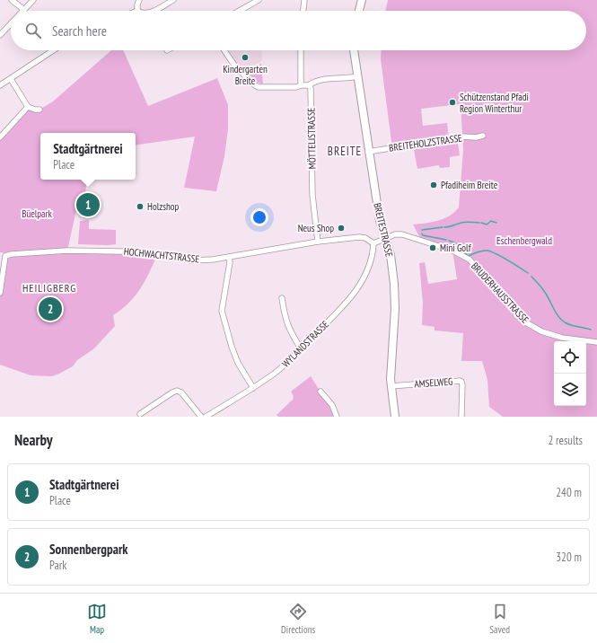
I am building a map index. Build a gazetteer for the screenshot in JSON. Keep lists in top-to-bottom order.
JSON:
{
  "streets": {
    "main road": ["BREITESTRASSE"],
    "street": [
      "MÖTTELISTRASSE",
      "BREITEHOLZSTRASSE",
      "HOCHWACHTSTRASSE",
      "BRUDERHAUSSTRASSE",
      "WYLANDSTRASSE",
      "AMSELWEG"
    ]
  },
  "crossings": [
    ["MÖTTELISTRASSE", "HOCHWACHTSTRASSE"],
    ["BREITEHOLZSTRASSE", "BREITESTRASSE"],
    ["BREITESTRASSE", "BRUDERHAUSSTRASSE"],
    ["BREITESTRASSE", "AMSELWEG"],
    ["HOCHWACHTSTRASSE", "BRUDERHAUSSTRASSE"],
    ["HOCHWACHTSTRASSE", "WYLANDSTRASSE"],
    ["BRUDERHAUSSTRASSE", "WYLANDSTRASSE"]
  ],
  "districts": ["BREITE", "HEILIGBERG"],
  "parks": ["Büelpark", "Eschenbergwald"],
  "places": [
    "Kindergarten Breite",
    "Schützenstand Pfadi Region Winterthur",
    "Pfadiheim Breite",
    "Holzshop",
    "Neus Shop",
    "Mini Golf"
  ],
  "page": {
    "search": "Search here",
    "popup": ["Stadtgärtnerei", "Place"],
    "pins": ["1", "2"],
    "heading": ["Nearby", "2 results"],
    "list": [
      {
        "mark": "1",
        "name": "Stadtgärtnerei",
        "note": "Place",
        "value": "240 m"
      },
      {
        "mark": "2",
        "name": "Sonnenbergpark",
        "note": "Park",
        "value": "320 m"
      }
    ],
    "nav": ["Map", "Directions", "Saved"]
  }
}
